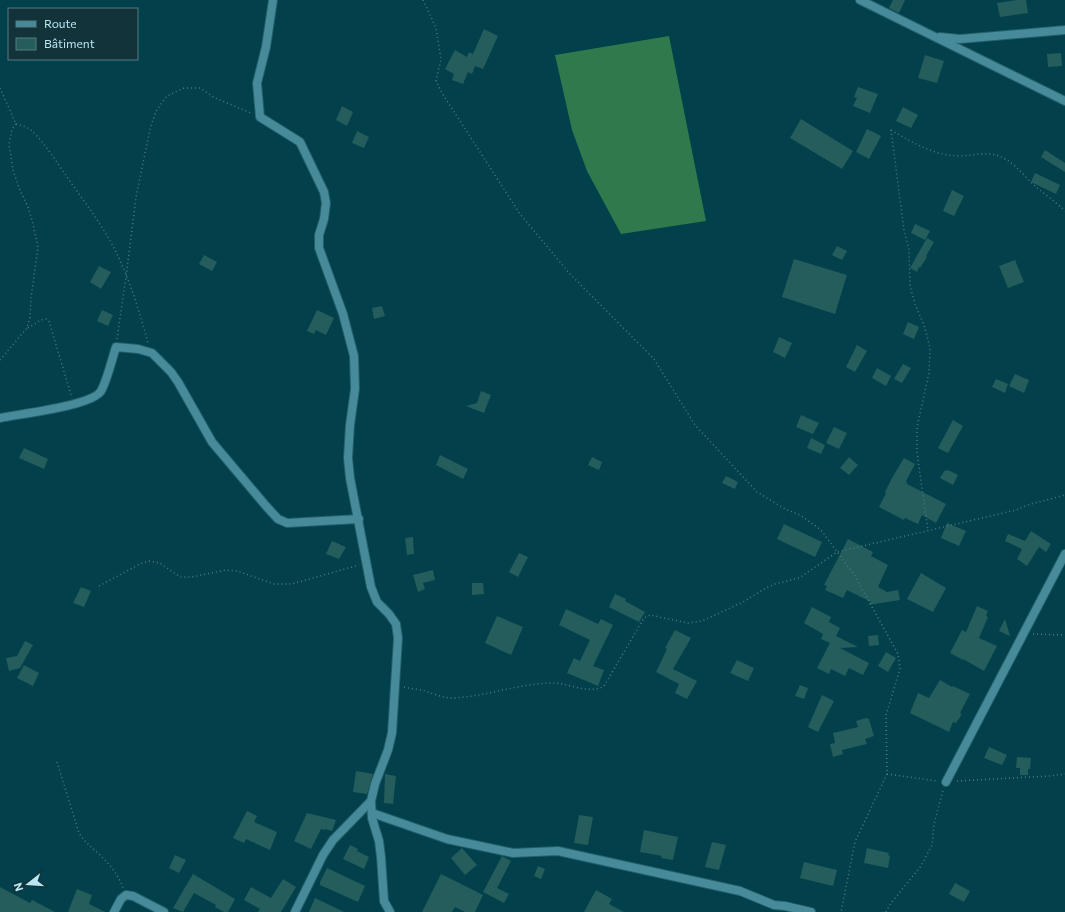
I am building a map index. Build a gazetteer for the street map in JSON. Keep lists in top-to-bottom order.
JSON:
{
  "legend": ["Route", "Bâtiment"],
  "north": "left"
}
